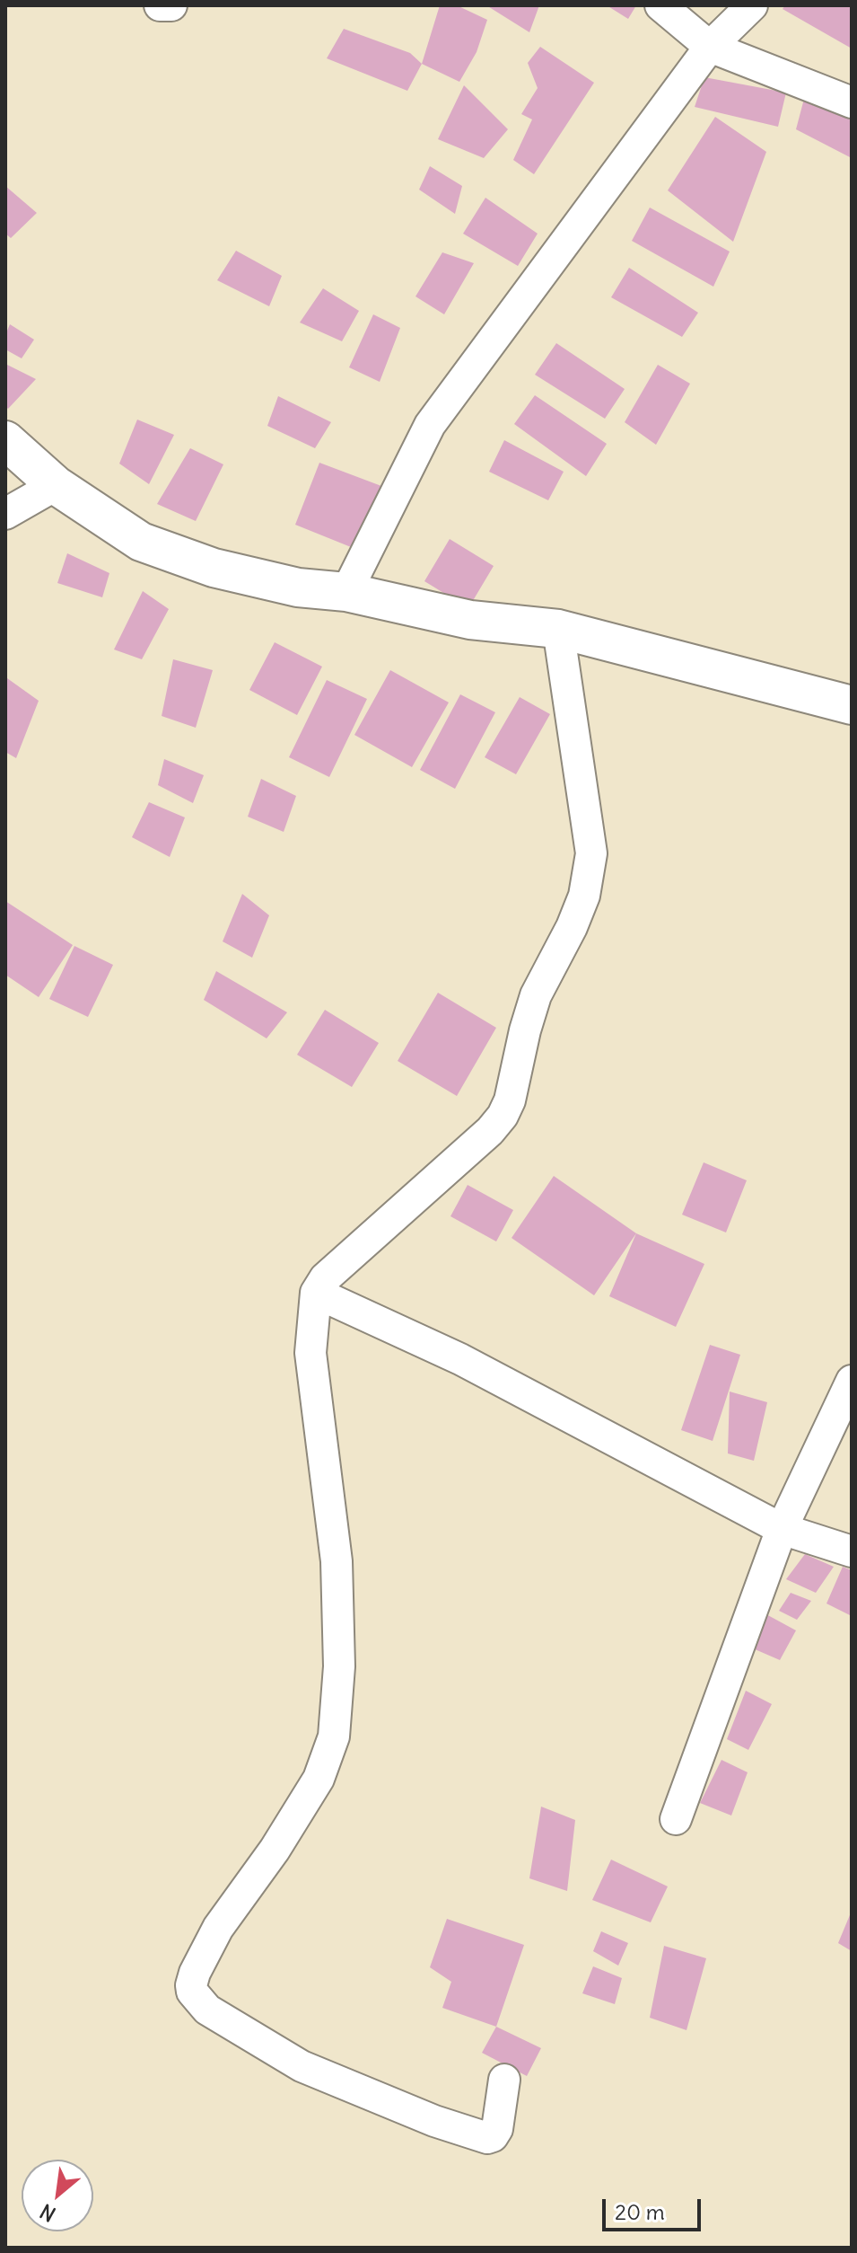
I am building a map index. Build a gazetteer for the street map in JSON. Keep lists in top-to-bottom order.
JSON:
{
  "scale_bar": "20 m",
  "north": "bottom left"
}
